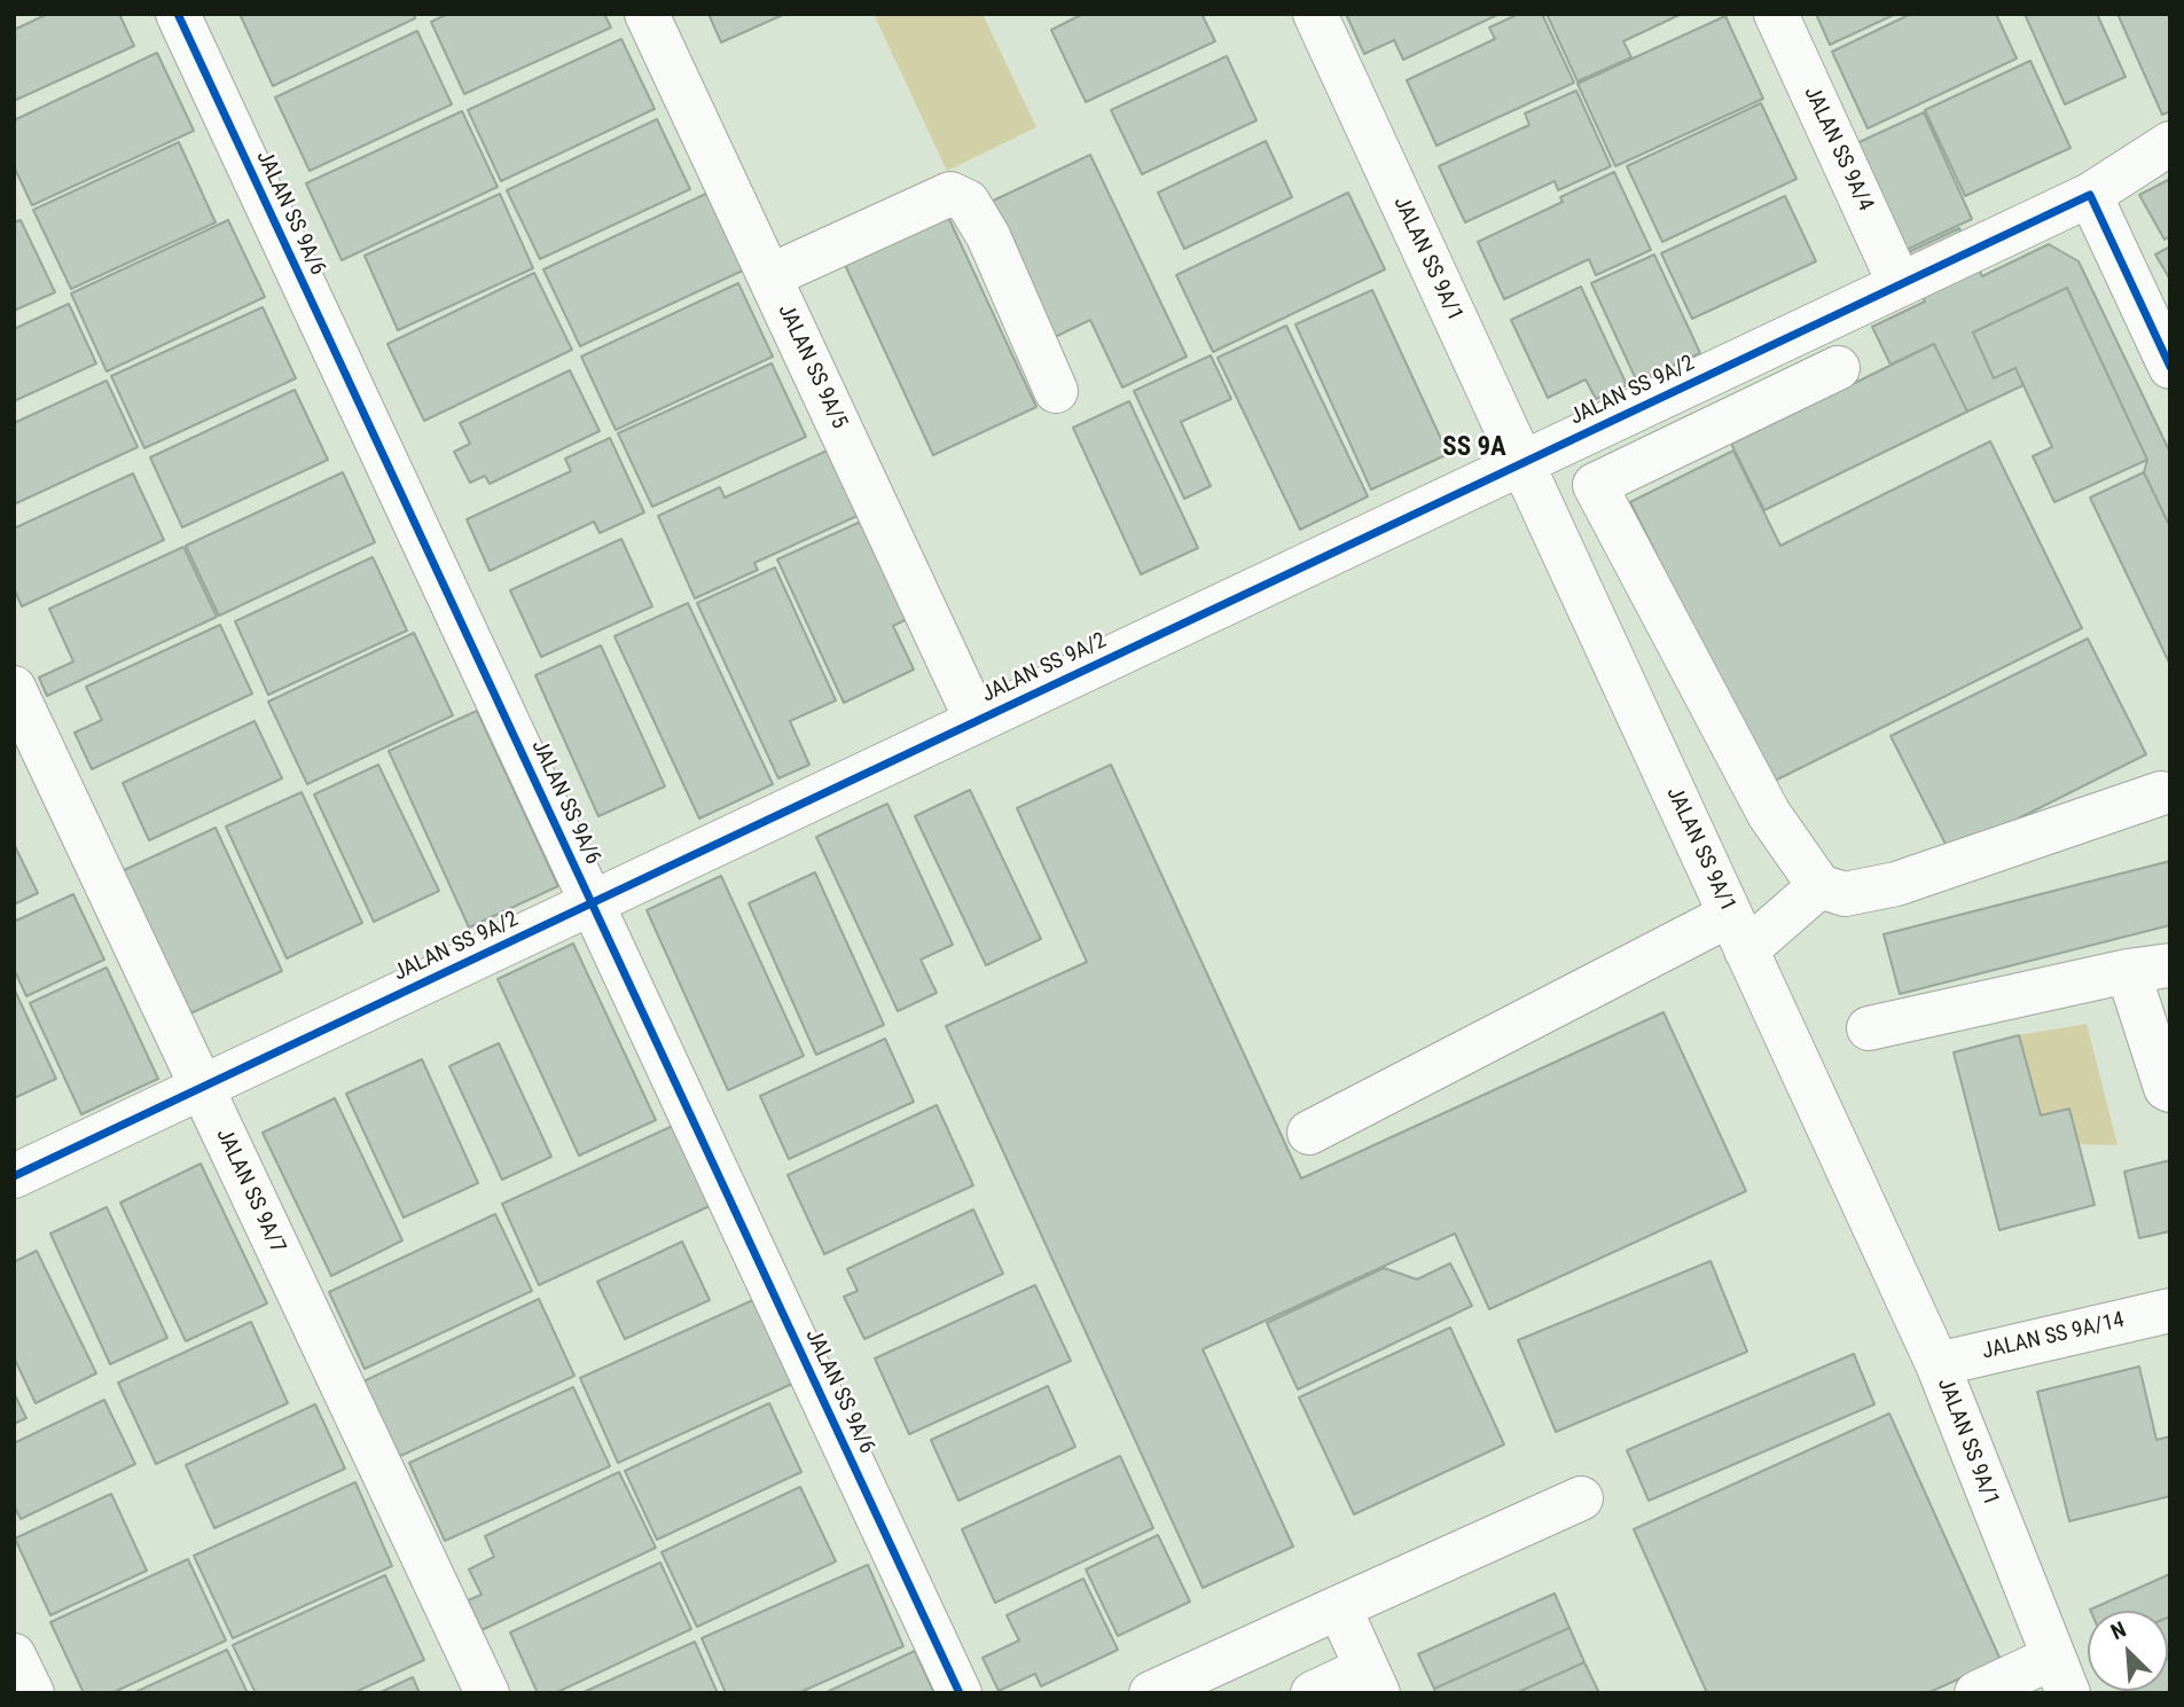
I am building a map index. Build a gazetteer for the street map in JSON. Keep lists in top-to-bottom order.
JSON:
{
  "streets": {
    "street": [
      "JALAN SS 9A/4",
      "JALAN SS 9A/6",
      "JALAN SS 9A/1",
      "JALAN SS 9A/5",
      "JALAN SS 9A/2",
      "JALAN SS 9A/7",
      "JALAN SS 9A/14"
    ]
  },
  "crossings": [
    ["JALAN SS 9A/4", "JALAN SS 9A/2"],
    ["JALAN SS 9A/6", "JALAN SS 9A/2"],
    ["JALAN SS 9A/1", "JALAN SS 9A/2"],
    ["JALAN SS 9A/1", "JALAN SS 9A/14"],
    ["JALAN SS 9A/5", "JALAN SS 9A/2"],
    ["JALAN SS 9A/2", "JALAN SS 9A/7"]
  ],
  "districts": ["SS 9A"],
  "north": "top left"
}
